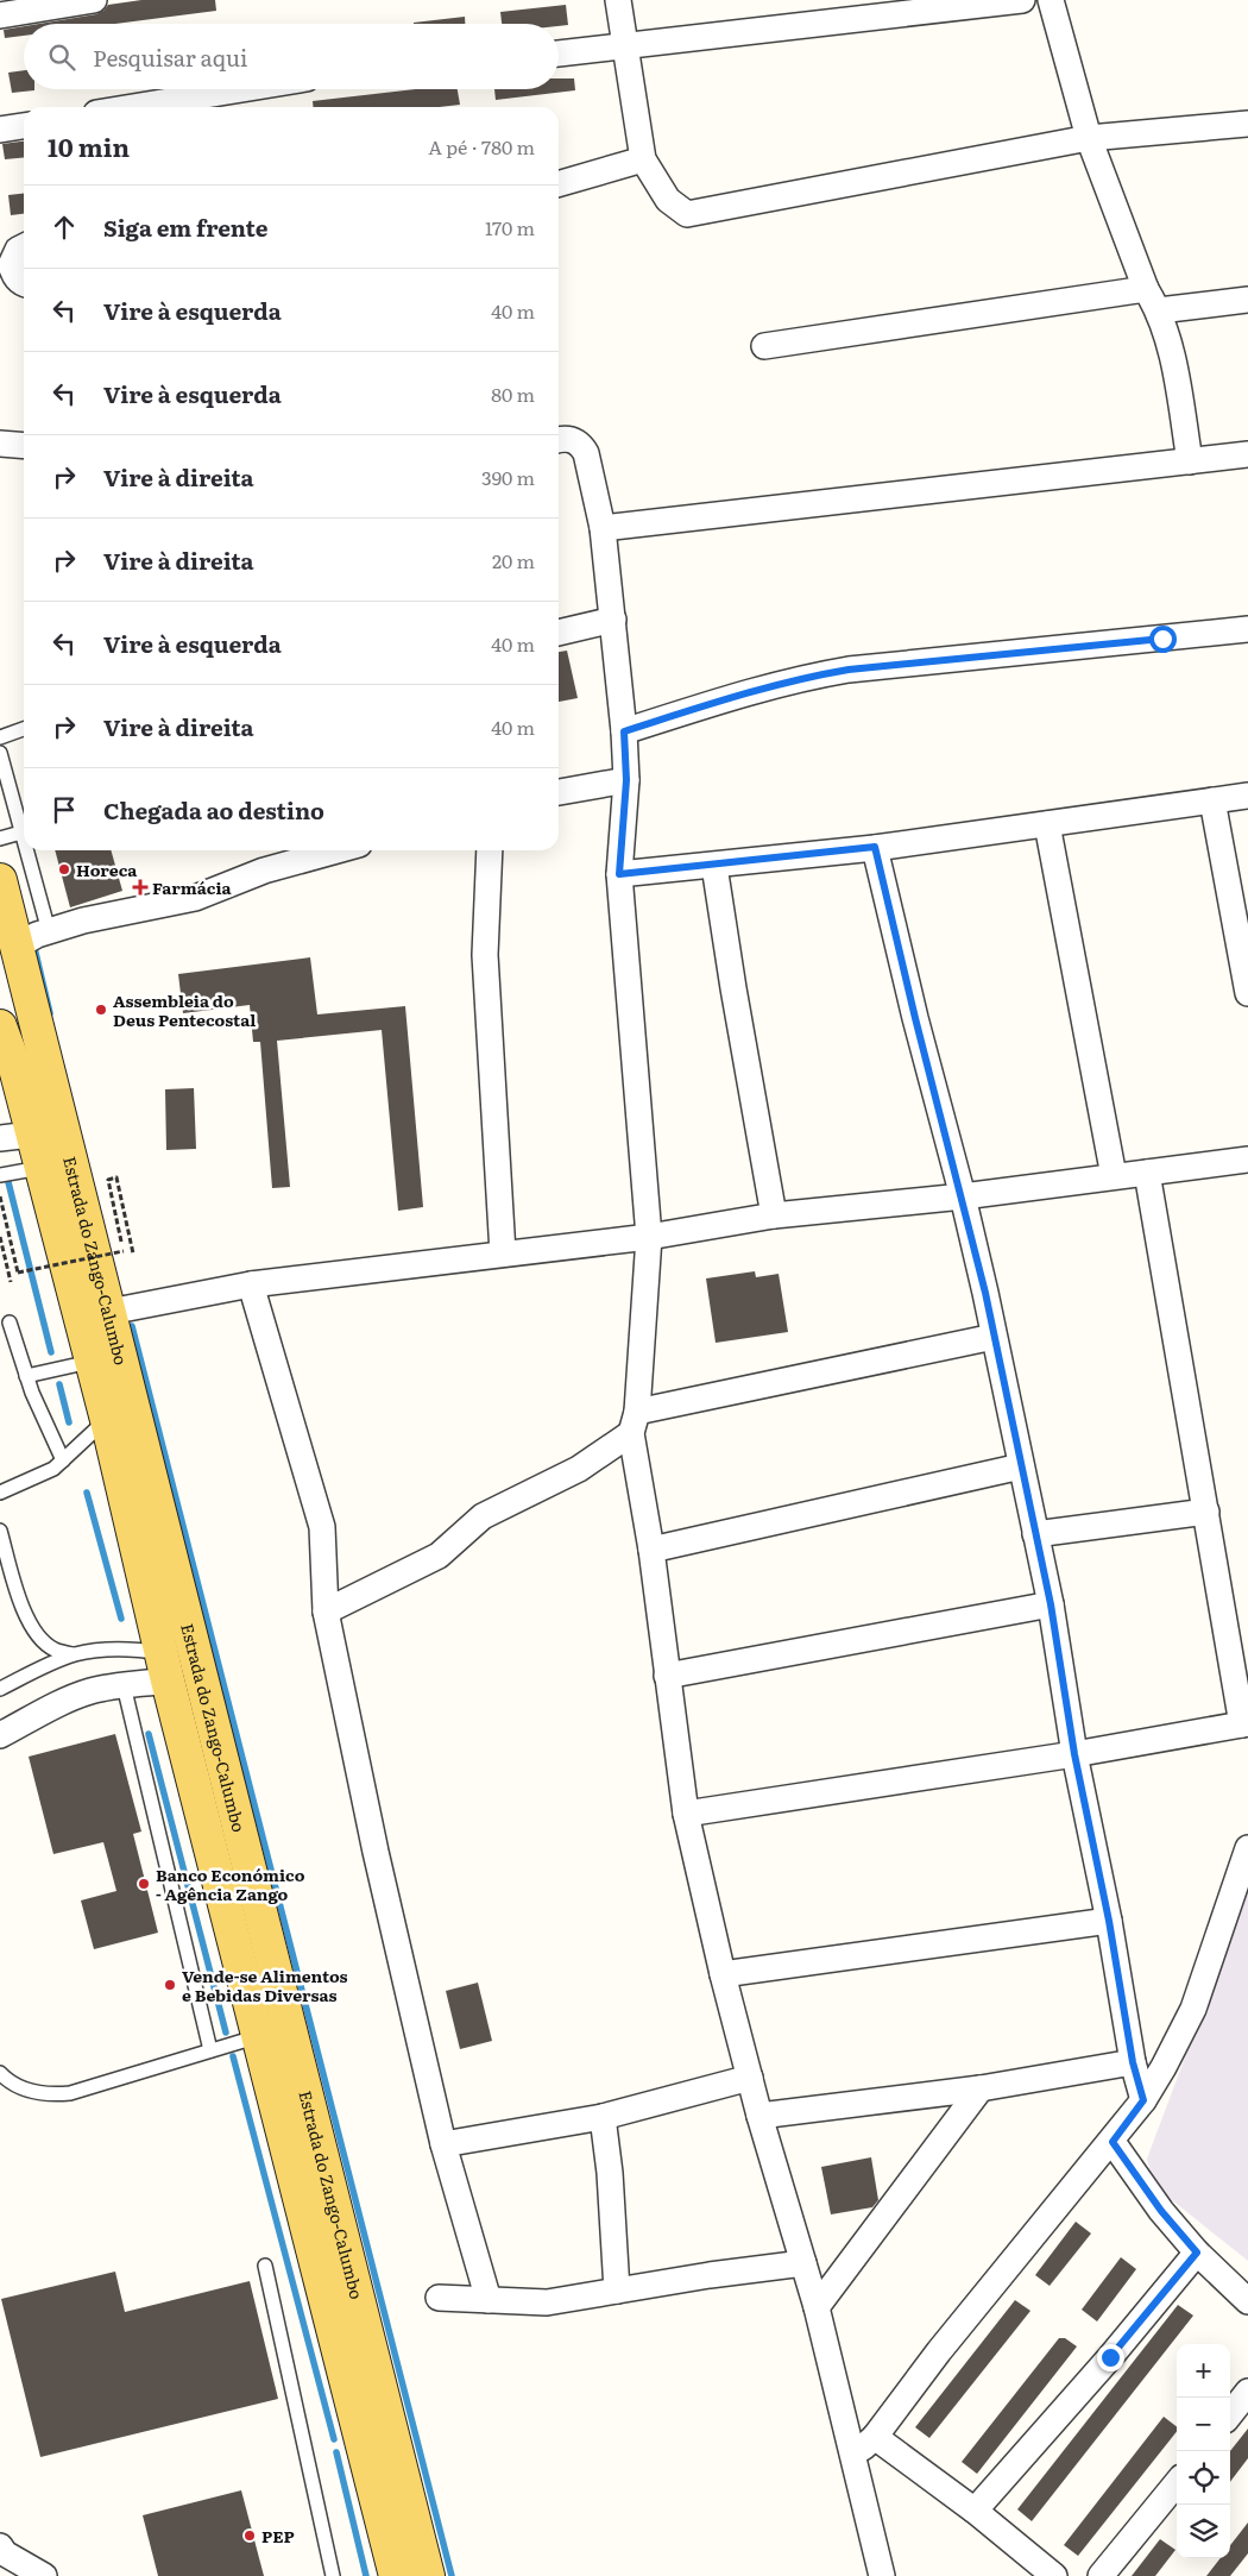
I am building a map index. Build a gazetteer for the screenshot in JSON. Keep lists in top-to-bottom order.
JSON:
{
  "streets": {
    "main road": ["Estrada do Zango-Calumbo"]
  },
  "places": {
    "other": [
      "Horeca",
      "Assembleia do Deus Pentecostal",
      "Banco Económico - Agência Zango",
      "Vende-se Alimentos e Bebidas Diversas",
      "PEP"
    ],
    "health": ["Farmácia"]
  },
  "page": {
    "search": "Pesquisar aqui",
    "heading": ["10 min", "A pé · 780 m"],
    "list": [
      ["Siga em frente", "170 m"],
      ["Vire à esquerda", "40 m"],
      ["Vire à esquerda", "80 m"],
      ["Vire à direita", "390 m"],
      ["Vire à direita", "20 m"],
      ["Vire à esquerda", "40 m"],
      ["Vire à direita", "40 m"],
      "Chegada ao destino"
    ],
    "map_buttons": ["+", "−"]
  }
}
